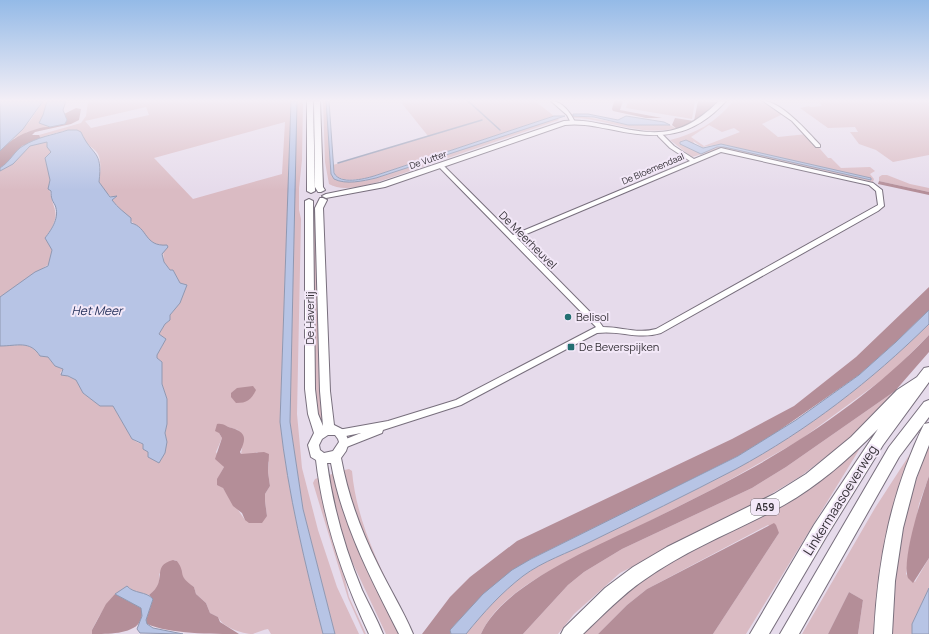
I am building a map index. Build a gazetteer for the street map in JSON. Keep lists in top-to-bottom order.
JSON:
{
  "streets": {
    "highway": ["Linkermaasoeverweg", "A59"],
    "street": [
      "De Vutter",
      "De Bloemendaal",
      "De Meerheuvel",
      "De Haverlij"
    ]
  },
  "crossings": [
    ["De Vutter", "De Meerheuvel"],
    ["De Vutter", "De Haverlij"],
    ["De Bloemendaal", "De Meerheuvel"],
    ["Linkermaasoeverweg", "A59"]
  ],
  "water": ["Het Meer"],
  "places": {
    "other": ["Belisol"],
    "transit": ["De Beverspijken"]
  }
}
